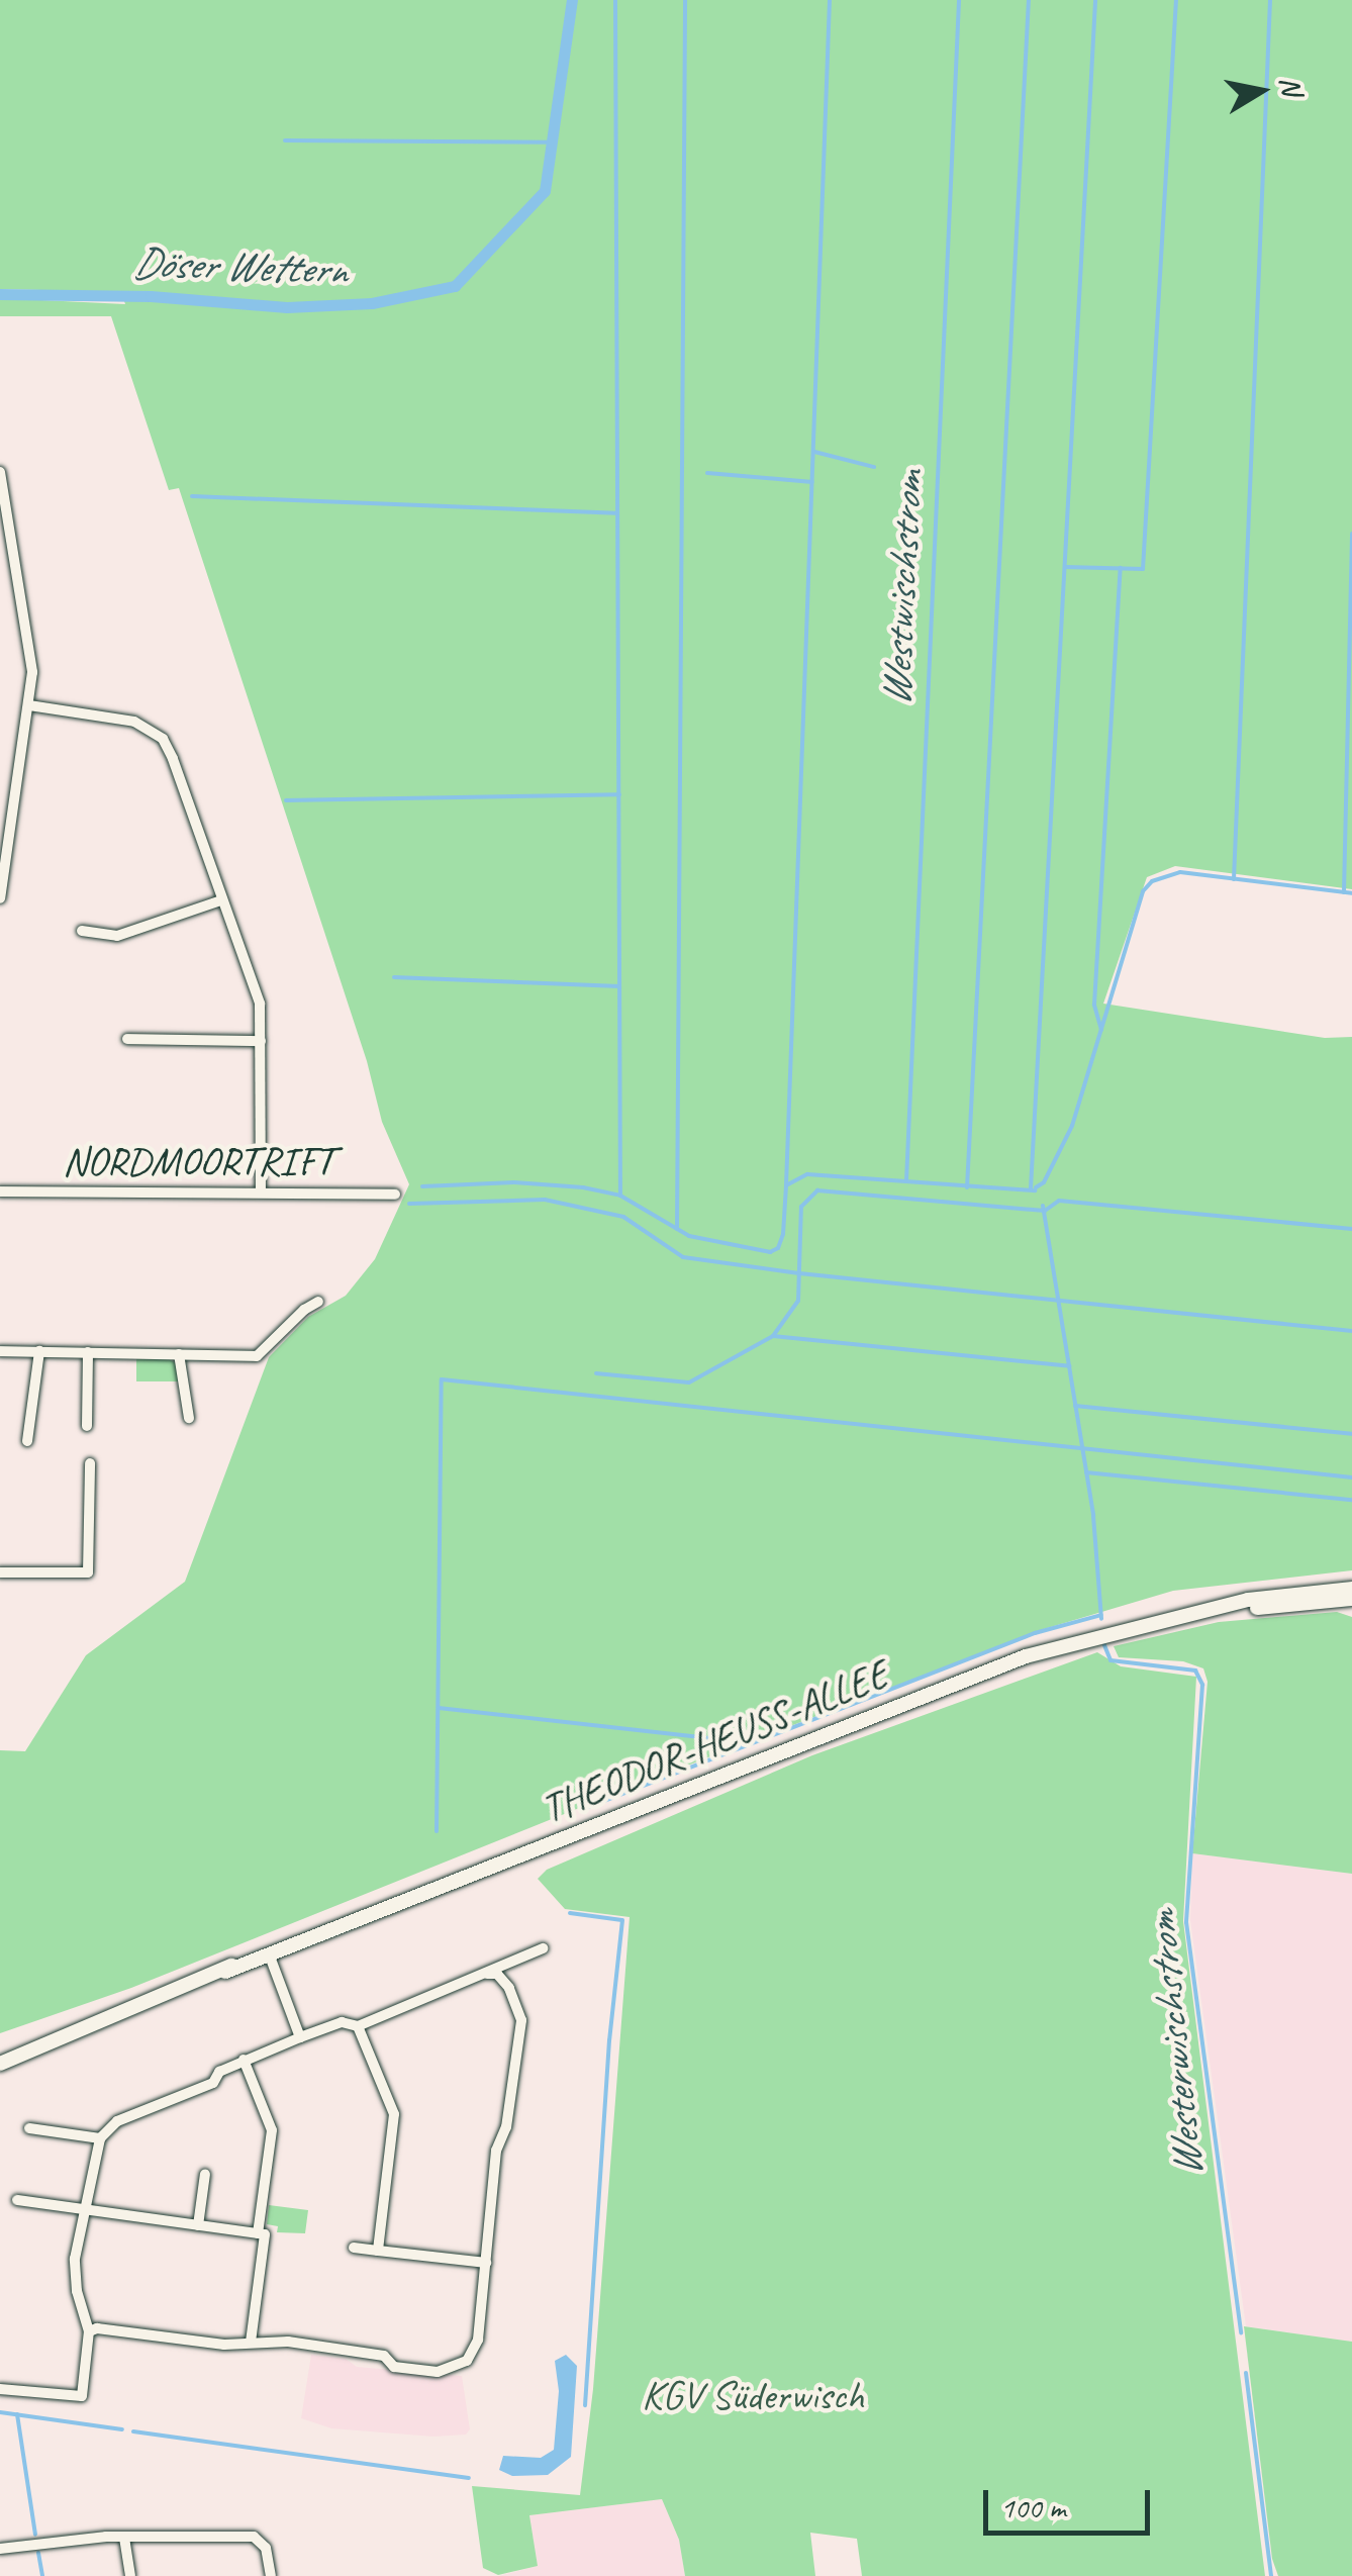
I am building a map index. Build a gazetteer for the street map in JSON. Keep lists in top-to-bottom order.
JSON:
{
  "streets": {
    "street": ["NORDMOORTRIFT", "THEODOR-HEUSS-ALLEE"]
  },
  "water": ["Döser Wettern", "Westwischstrom", "Westerwischstrom"],
  "parks": ["KGV Süderwisch"],
  "scale_bar": "100 m",
  "north": "right"
}
